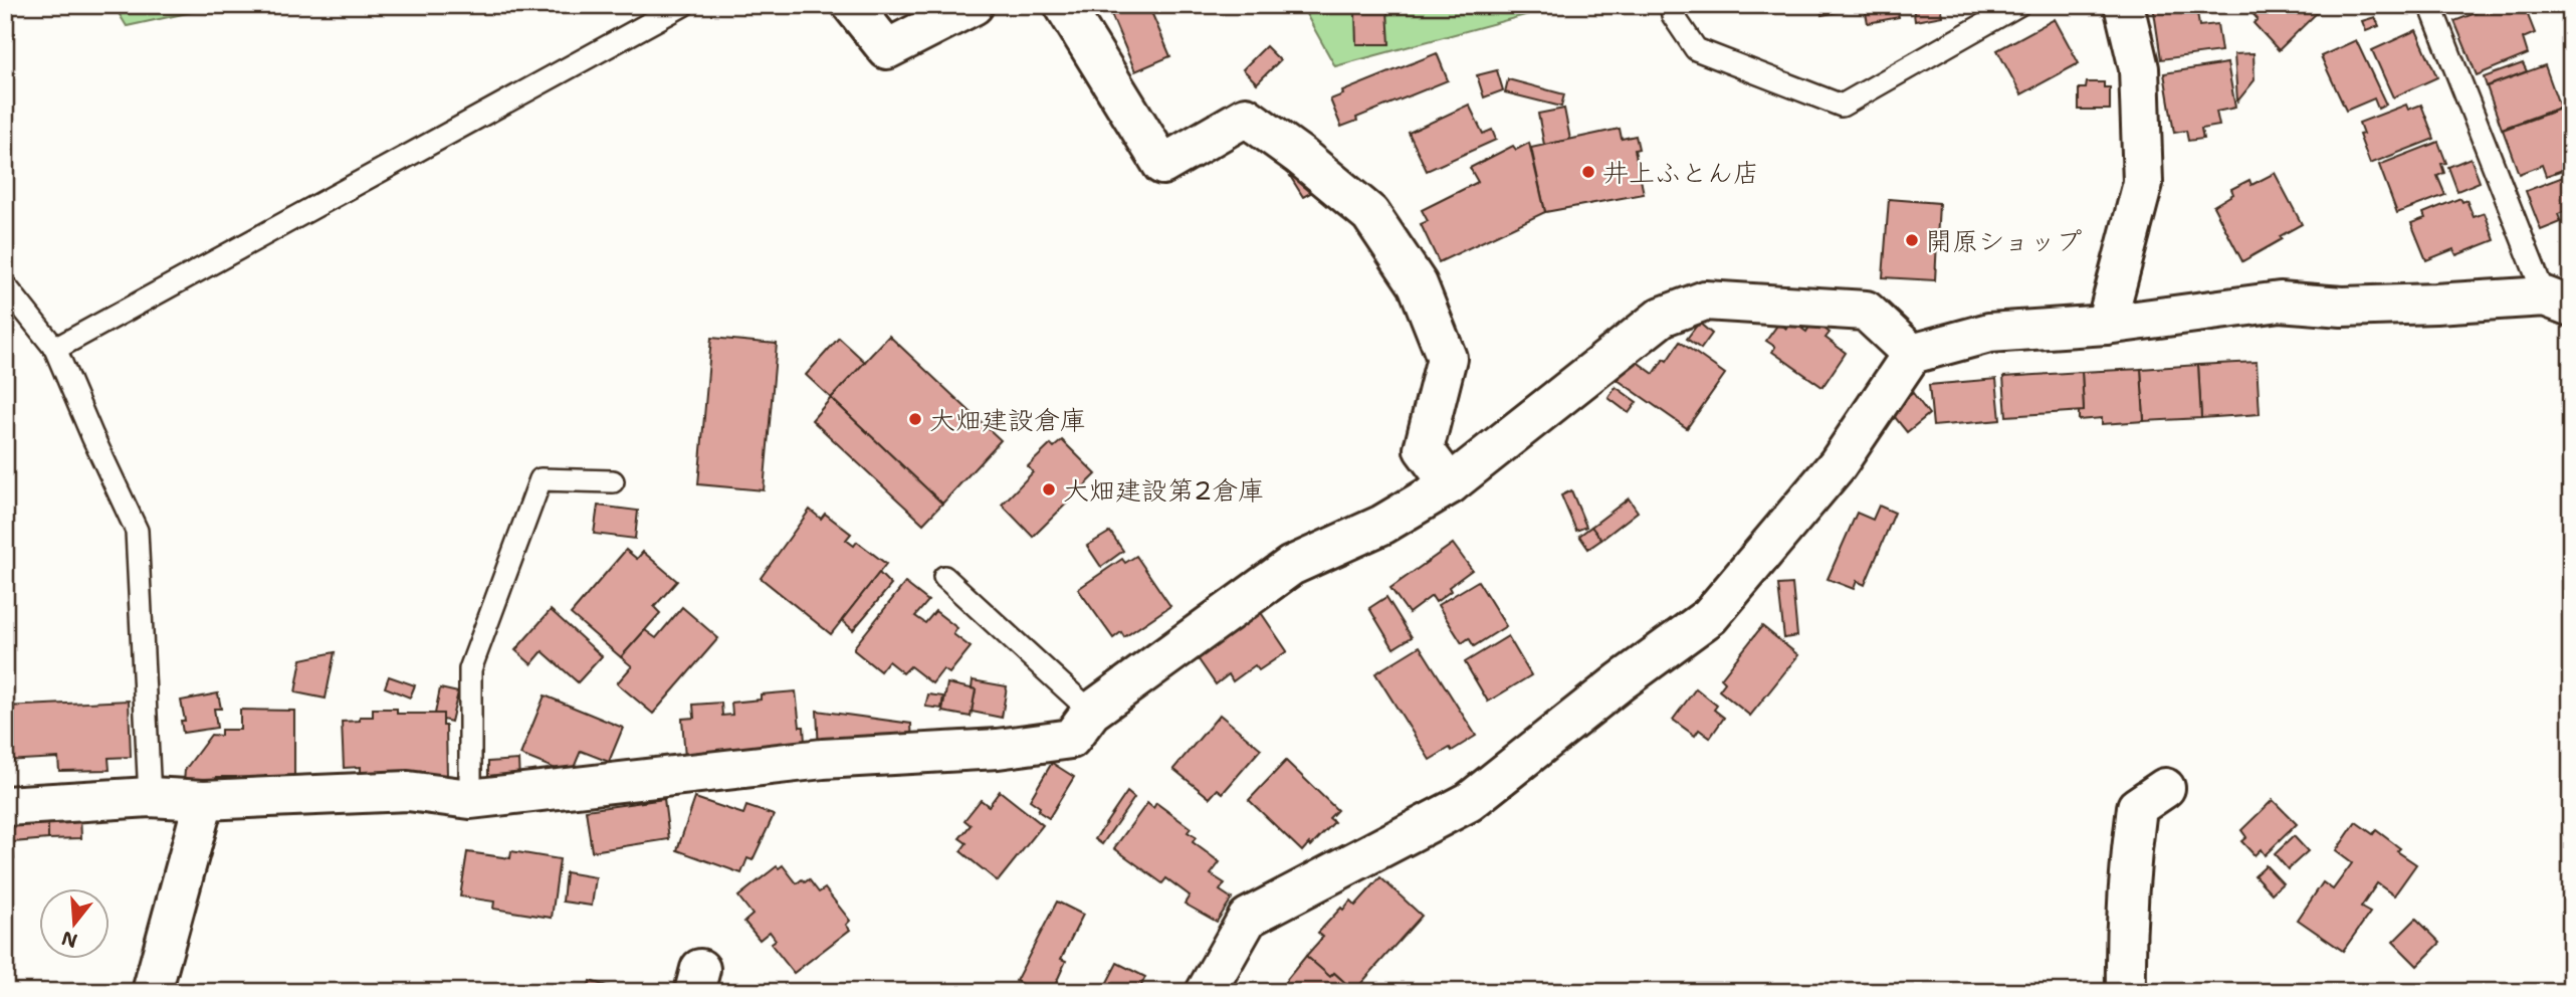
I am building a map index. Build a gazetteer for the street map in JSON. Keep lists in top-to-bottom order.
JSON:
{
  "places": [
    "井上ふとん店",
    "開原ショップ",
    "大畑建設倉庫",
    "大畑建設第2倉庫"
  ],
  "north": "bottom"
}
